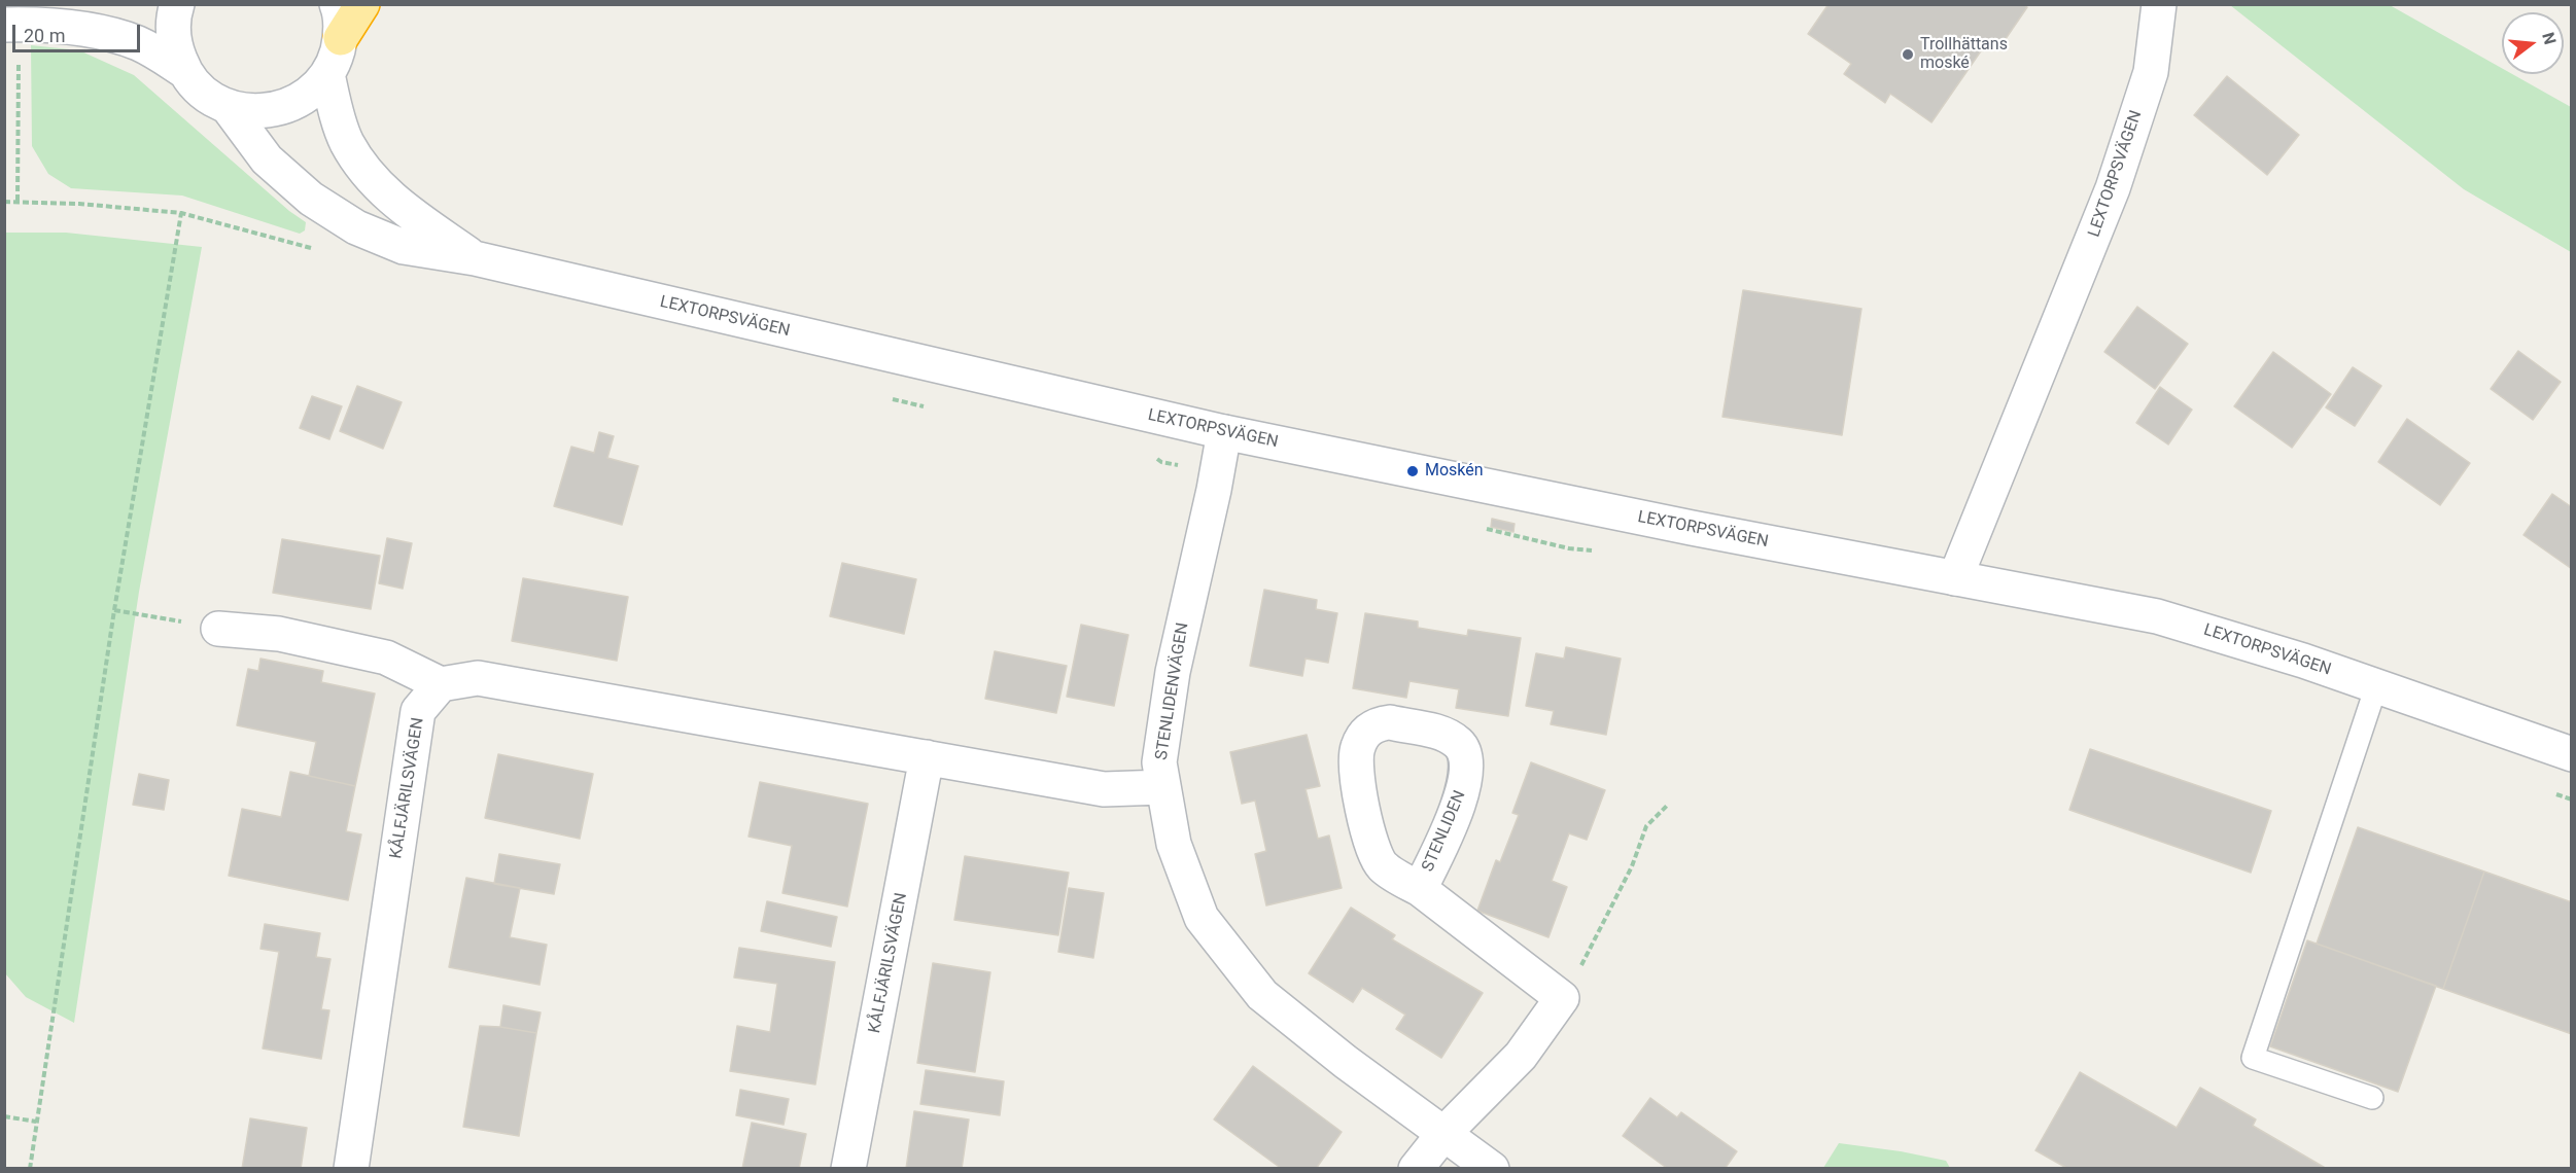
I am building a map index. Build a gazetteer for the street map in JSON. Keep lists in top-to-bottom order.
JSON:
{
  "streets": {
    "street": [
      "LEXTORPSVÄGEN",
      "STENLIDENVÄGEN",
      "KÅLFJÄRILSVÄGEN",
      "STENLIDEN"
    ]
  },
  "crossings": [
    ["LEXTORPSVÄGEN", "STENLIDENVÄGEN"]
  ],
  "places": ["Trollhättans moské", "Moskén"],
  "scale_bar": "20 m",
  "north": "right"
}
